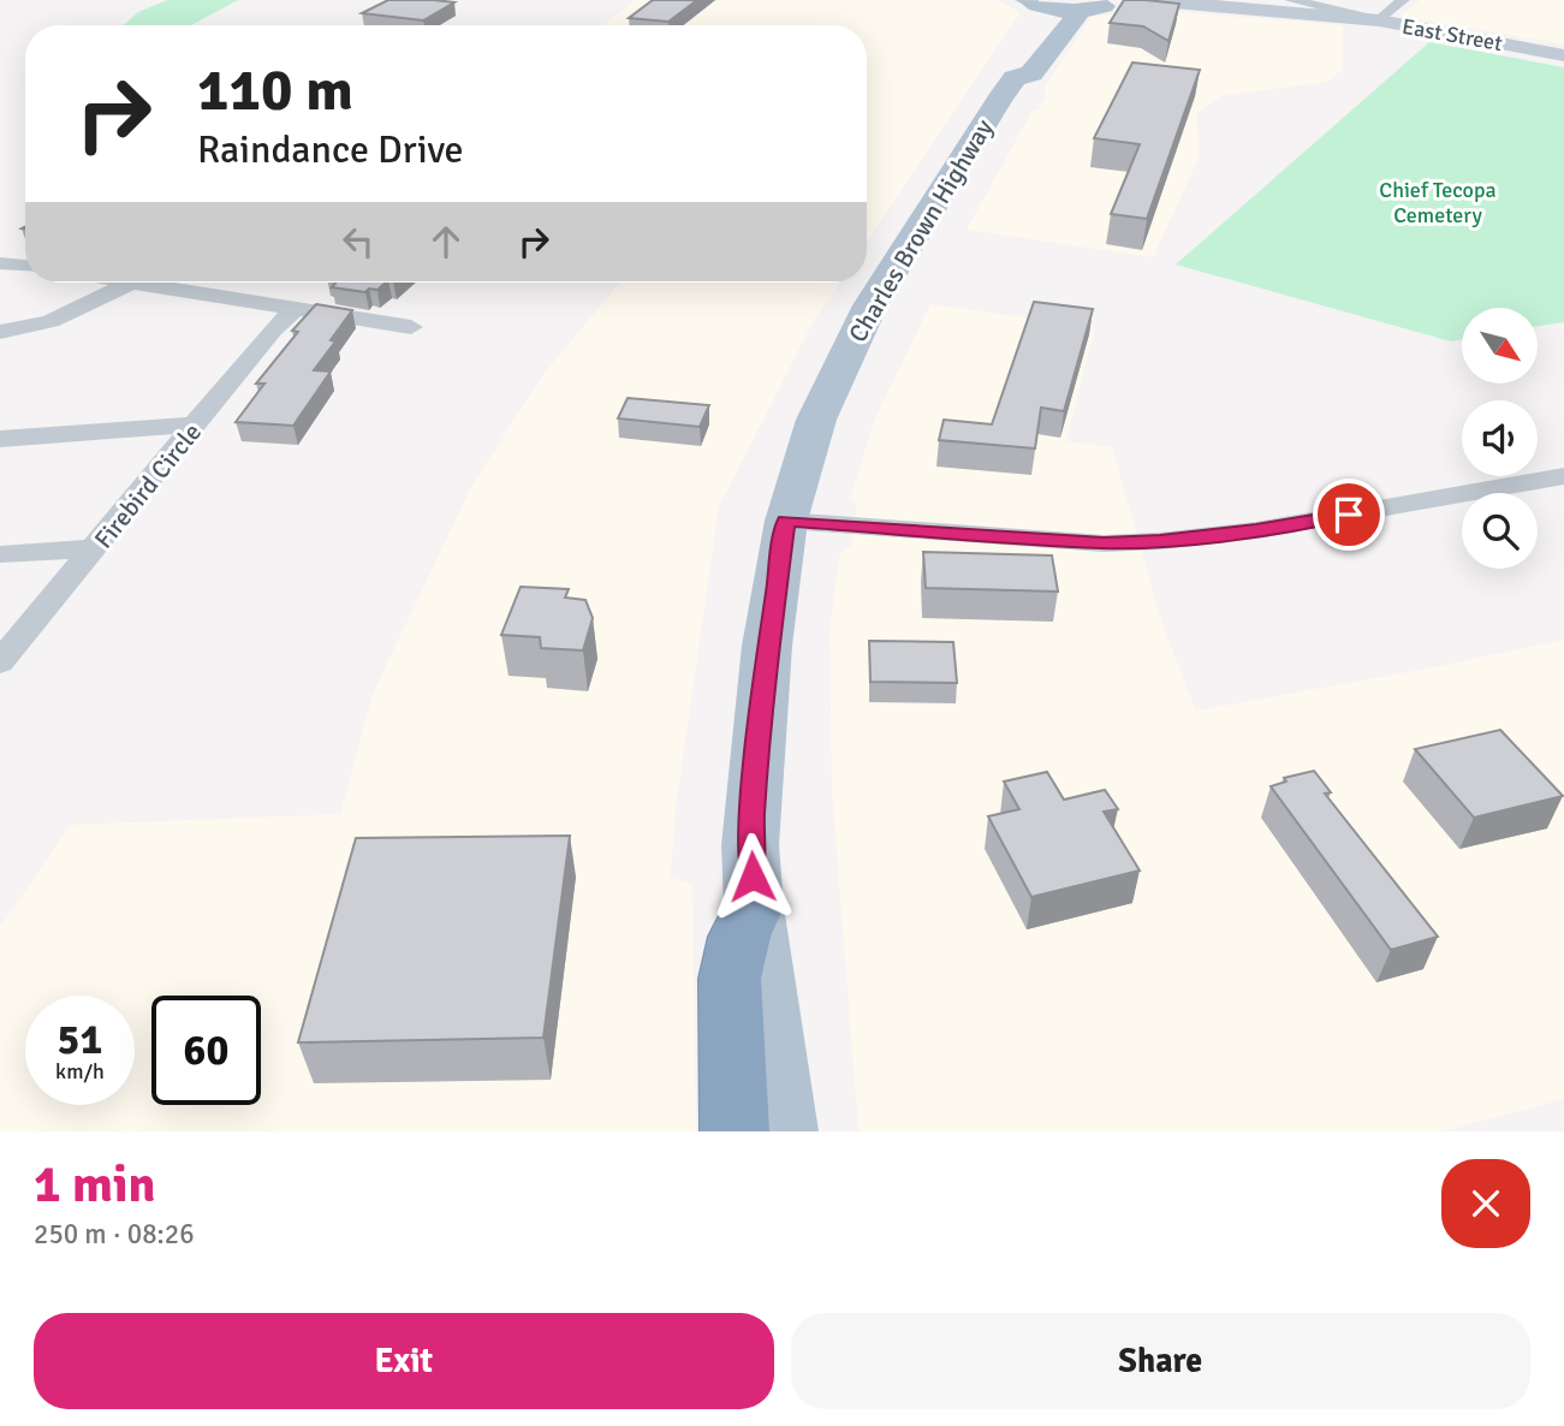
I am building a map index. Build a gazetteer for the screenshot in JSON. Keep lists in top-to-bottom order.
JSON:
{
  "streets": {
    "main road": ["Charles Brown Highway"],
    "street": ["East Street", "Firebird Circle"]
  },
  "parks": ["Chief Tecopa Cemetery"],
  "north": "bottom right",
  "page": {
    "turn": ["110 m", "Raindance Drive"],
    "speed": "51 km/h",
    "limit": "60",
    "heading": ["1 min", "250 m · 08:26"],
    "buttons": ["Exit", "Share"]
  }
}
